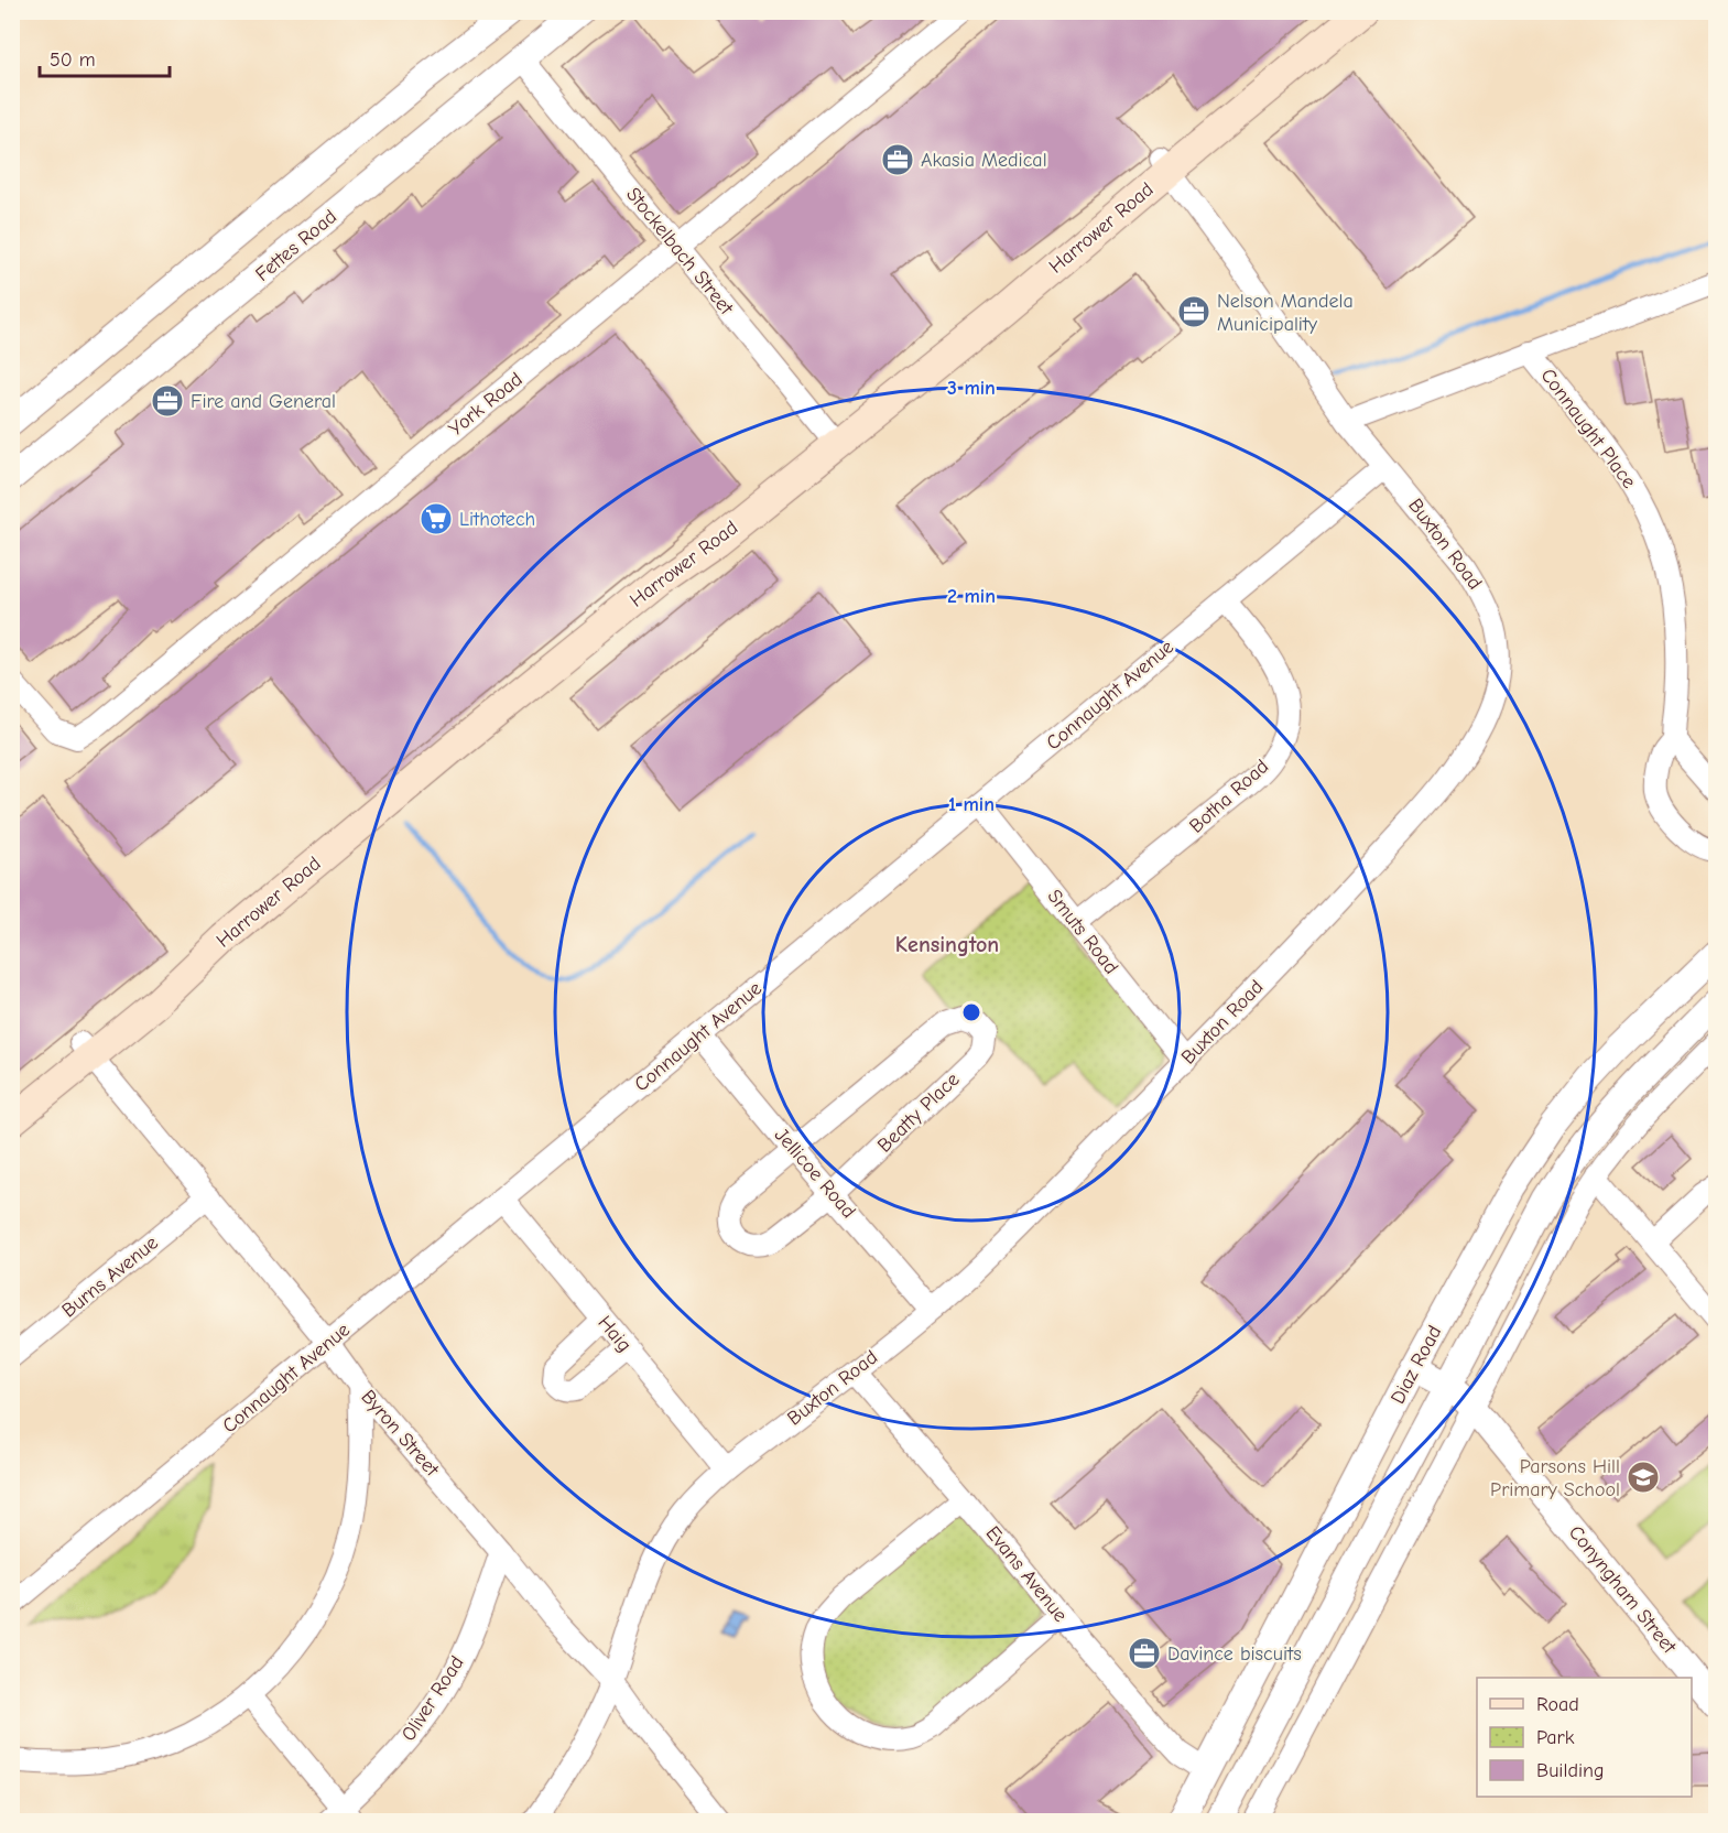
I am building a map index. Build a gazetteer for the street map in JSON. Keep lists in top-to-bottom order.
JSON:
{
  "streets": {
    "main road": ["Harrower Road"],
    "street": [
      "Fettes Road",
      "Stockelbach Street",
      "York Road",
      "Connaught Place",
      "Buxton Road",
      "Connaught Avenue",
      "Botha Road",
      "Smuts Road",
      "Beatty Place",
      "Jellicoe Road",
      "Burns Avenue",
      "Haig",
      "Diaz Road",
      "Byron Street",
      "Evans Avenue",
      "Conyngham Street",
      "Oliver Road"
    ]
  },
  "crossings": [
    ["Harrower Road", "Stockelbach Street"],
    ["Harrower Road", "Buxton Road"],
    ["Harrower Road", "Byron Street"],
    ["Fettes Road", "Stockelbach Street"],
    ["Stockelbach Street", "York Road"],
    ["Buxton Road", "Connaught Avenue"],
    ["Buxton Road", "Smuts Road"],
    ["Buxton Road", "Jellicoe Road"],
    ["Buxton Road", "Haig"],
    ["Buxton Road", "Byron Street"],
    ["Buxton Road", "Evans Avenue"],
    ["Connaught Avenue", "Botha Road"],
    ["Connaught Avenue", "Smuts Road"],
    ["Connaught Avenue", "Jellicoe Road"],
    ["Connaught Avenue", "Haig"],
    ["Connaught Avenue", "Byron Street"],
    ["Botha Road", "Smuts Road"],
    ["Beatty Place", "Jellicoe Road"],
    ["Burns Avenue", "Byron Street"],
    ["Diaz Road", "Evans Avenue"],
    ["Diaz Road", "Conyngham Street"],
    ["Byron Street", "Oliver Road"]
  ],
  "districts": ["Kensington"],
  "places": {
    "office": [
      "Akasia Medical",
      "Nelson Mandela Municipality",
      "Fire and General",
      "Davince biscuits"
    ],
    "supermarket": ["Lithotech"],
    "school or university": ["Parsons Hill Primary School"]
  },
  "legend": ["Road", "Park", "Building"],
  "scale_bar": "50 m",
  "rings": ["3 min", "2 min", "1 min"]
}
